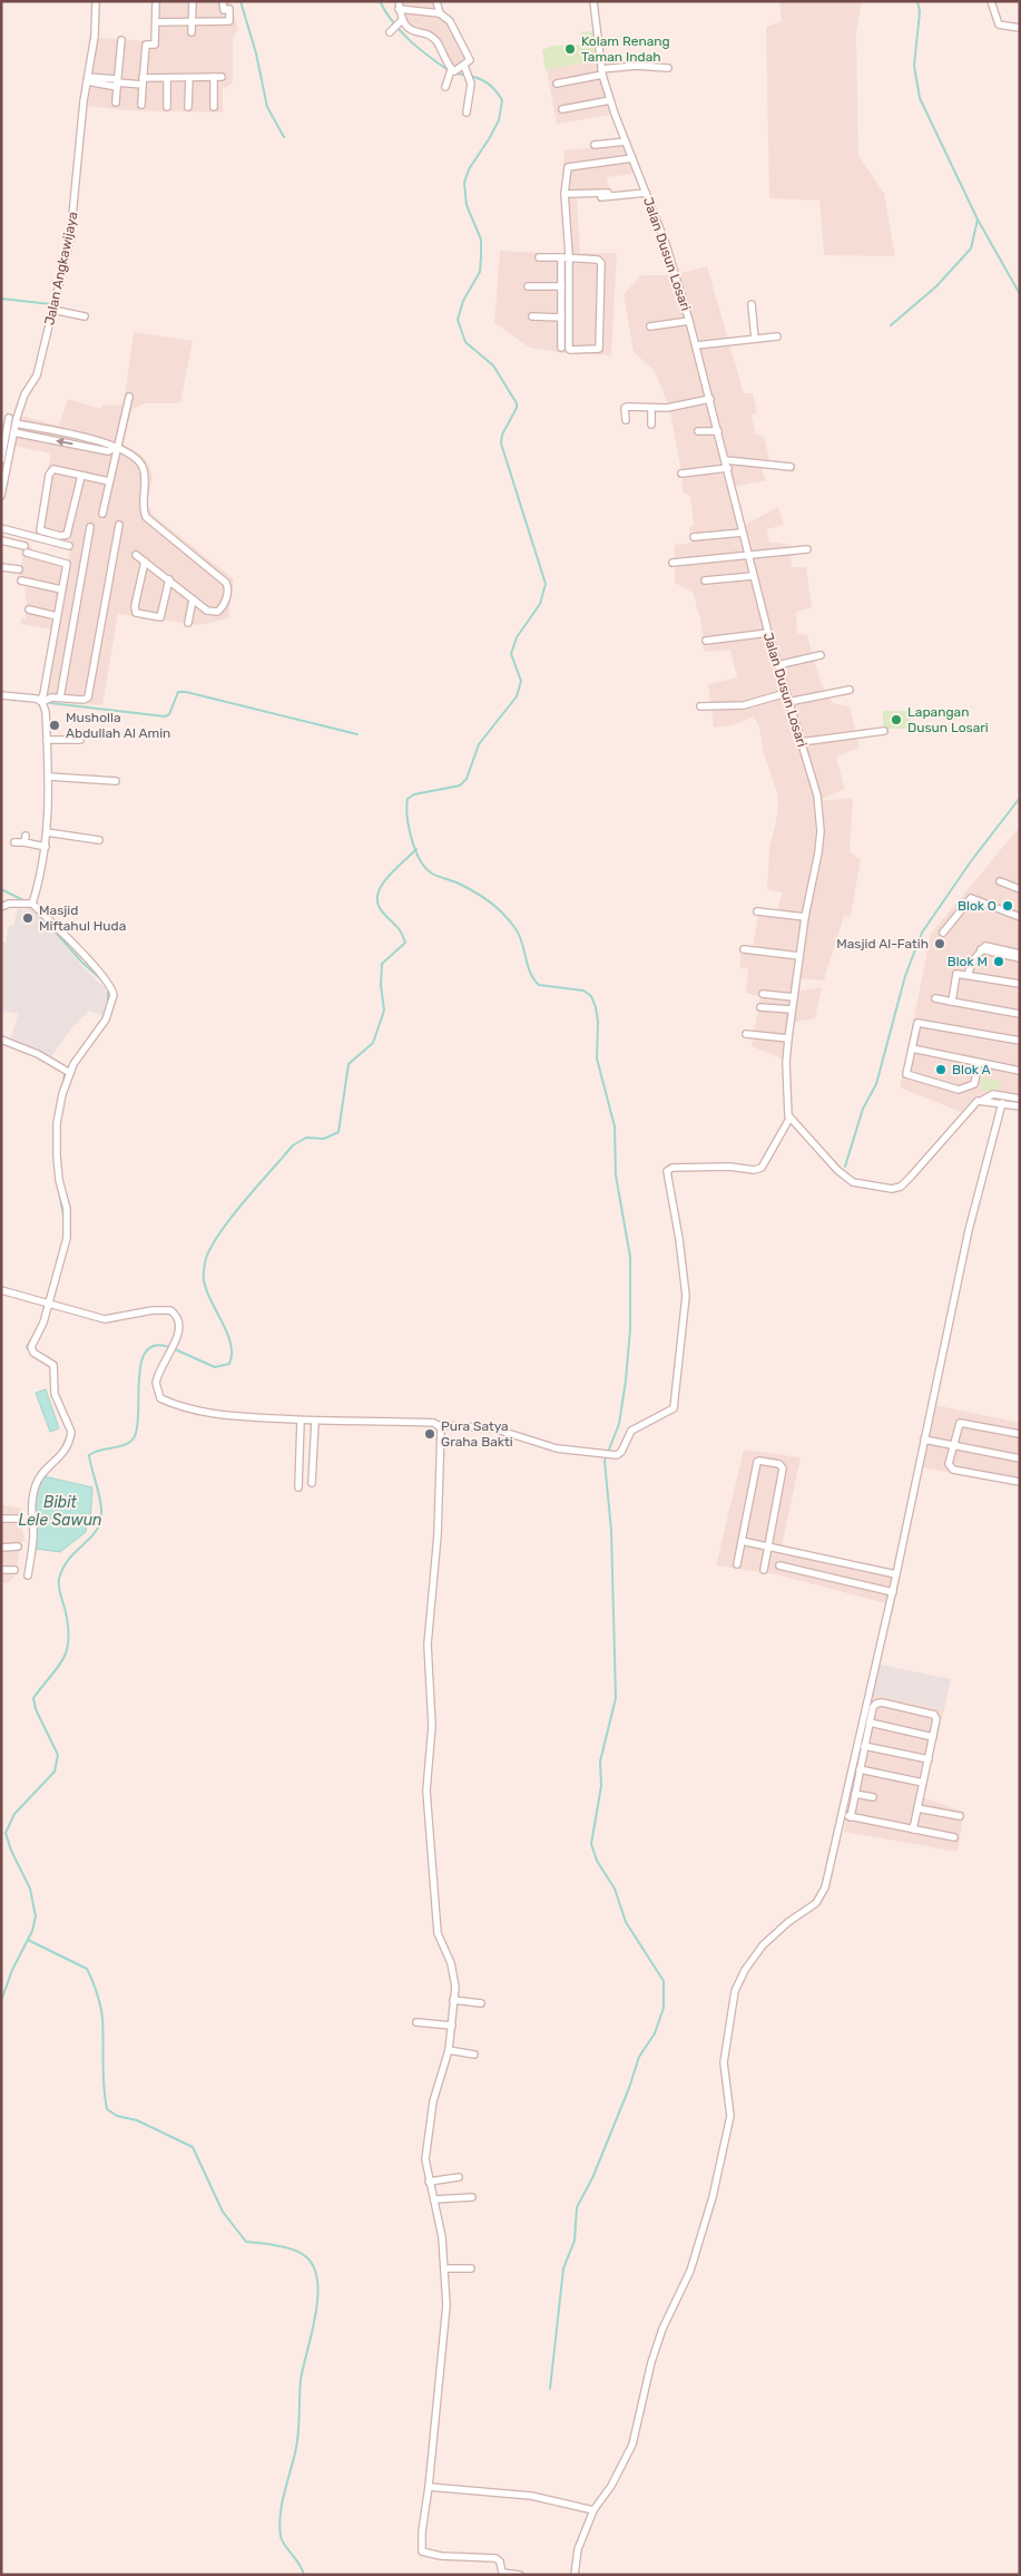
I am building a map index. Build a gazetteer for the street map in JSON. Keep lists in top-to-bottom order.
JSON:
{
  "streets": {
    "street": ["Jalan Dusun Losari", "Jalan Angkawijaya"]
  },
  "water": ["Bibit Lele Sawun"],
  "places": [
    "Kolam Renang Taman Indah",
    "Lapangan Dusun Losari",
    "Musholla Abdullah Al Amin",
    "Blok O",
    "Masjid Miftahul Huda",
    "Masjid Al-Fatih",
    "Blok M",
    "Blok A",
    "Pura Satya Graha Bakti"
  ]
}
